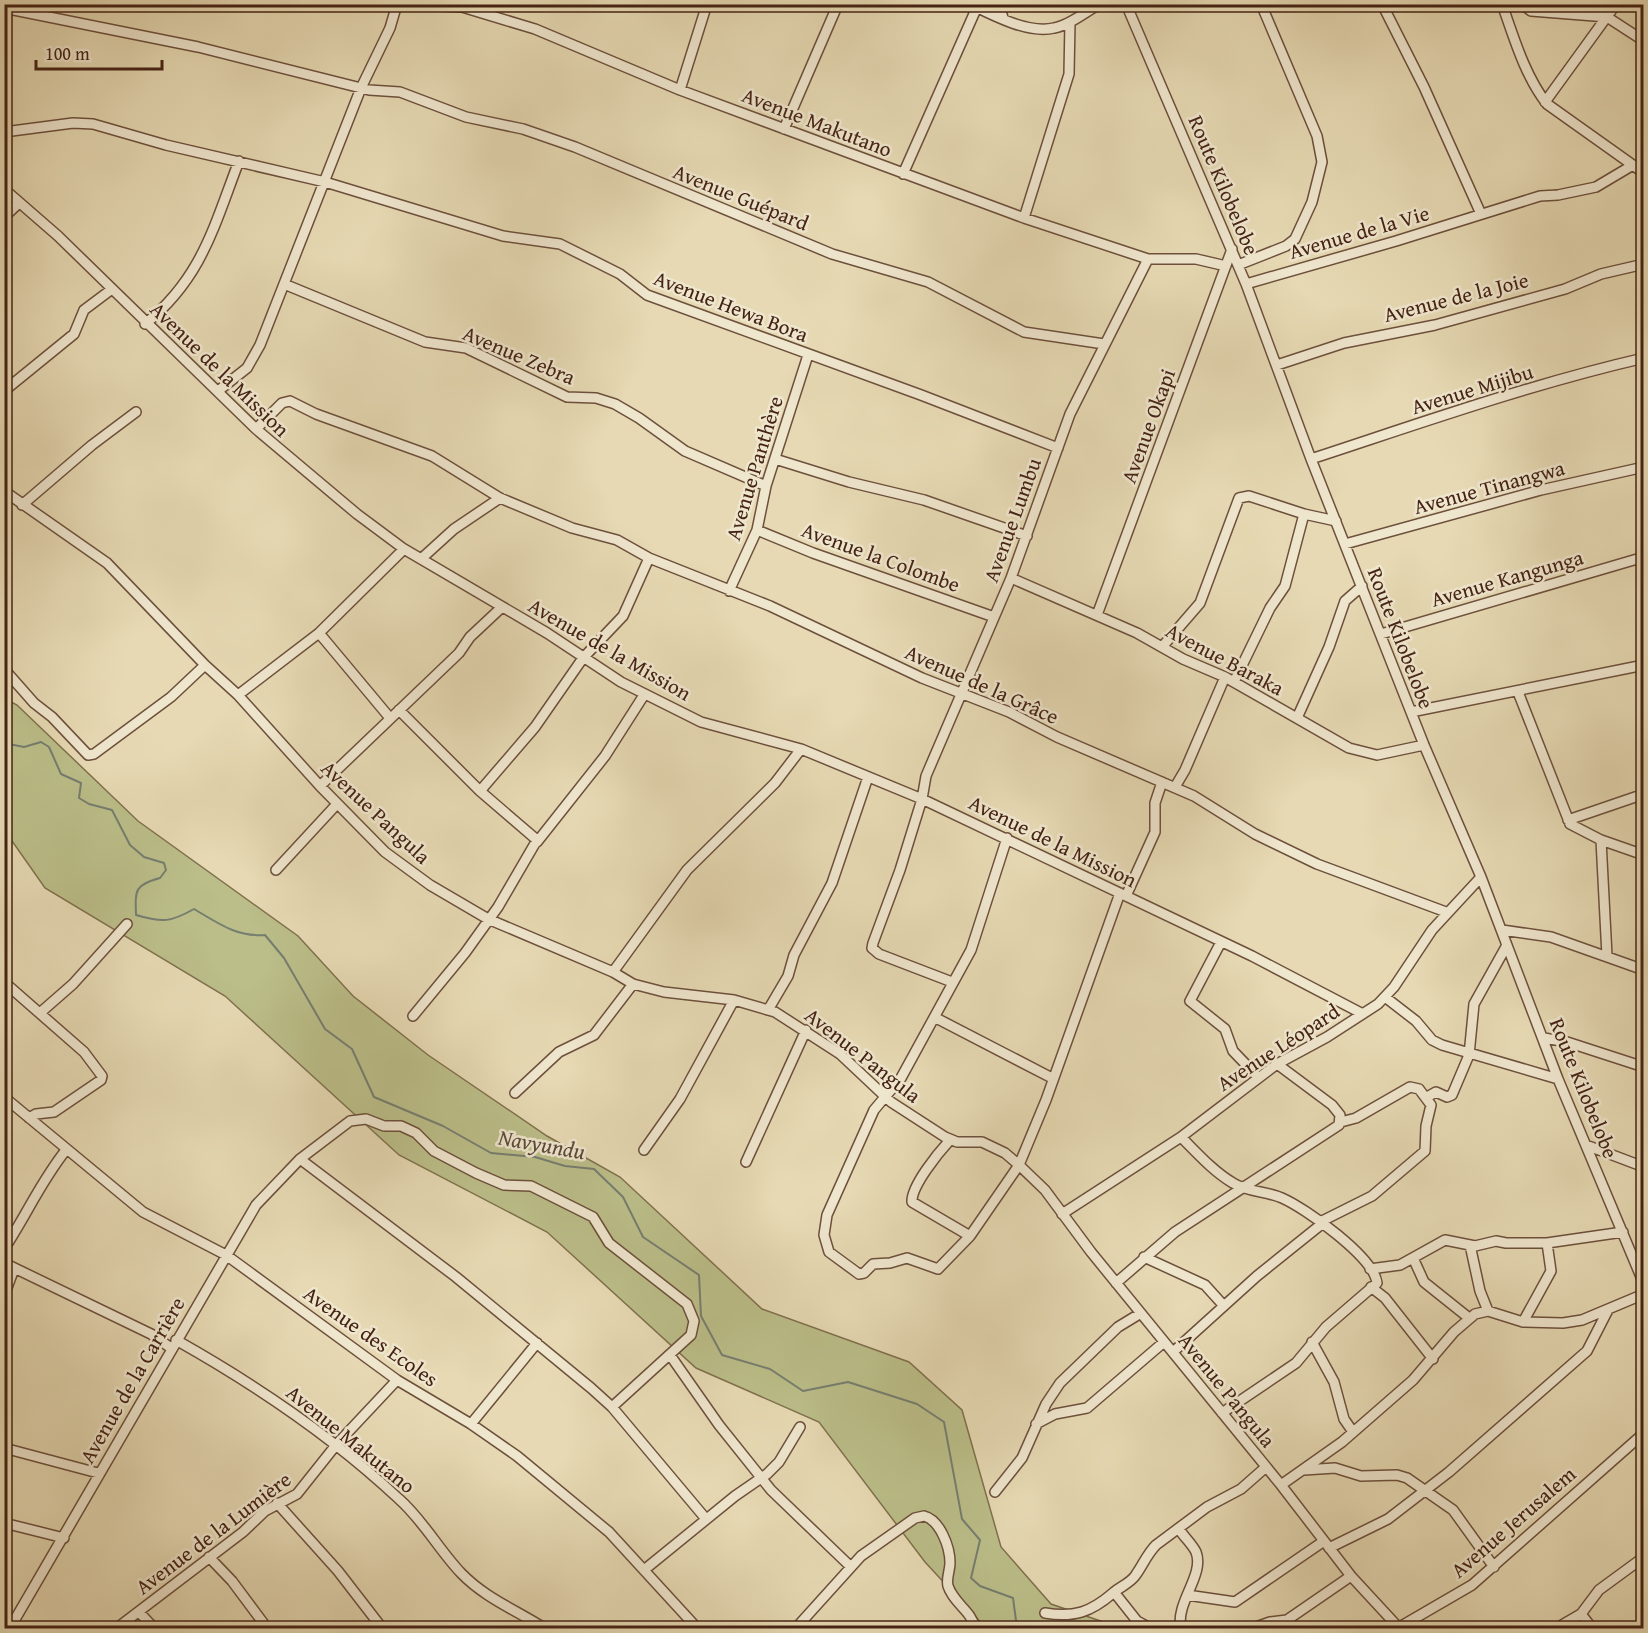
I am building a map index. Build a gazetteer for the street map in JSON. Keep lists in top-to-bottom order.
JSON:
{
  "streets": {
    "street": [
      "Avenue Makutano",
      "Route Kilobelobe",
      "Avenue Guépard",
      "Avenue de la Vie",
      "Avenue de la Joie",
      "Avenue Hewa Bora",
      "Avenue Zebra",
      "Avenue de la Mission",
      "Avenue Mijibu",
      "Avenue Okapi",
      "Avenue Panthère",
      "Avenue Tinangwa",
      "Avenue Lumbu",
      "Avenue la Colombe",
      "Avenue Kangunga",
      "Avenue Baraka",
      "Avenue de la Grâce",
      "Avenue Pangula",
      "Avenue Léopard",
      "Avenue des Ecoles",
      "Avenue de la Carrière",
      "Avenue Jerusalem",
      "Avenue de la Lumière"
    ]
  },
  "crossings": [
    ["Avenue Makutano", "Avenue Okapi"],
    ["Avenue Makutano", "Avenue Lumbu"],
    ["Avenue Makutano", "Avenue de la Carrière"],
    ["Avenue Makutano", "Avenue de la Lumière"],
    ["Route Kilobelobe", "Avenue de la Vie"],
    ["Route Kilobelobe", "Avenue de la Joie"],
    ["Route Kilobelobe", "Avenue Mijibu"],
    ["Route Kilobelobe", "Avenue Okapi"],
    ["Route Kilobelobe", "Avenue Tinangwa"],
    ["Route Kilobelobe", "Avenue Kangunga"],
    ["Route Kilobelobe", "Avenue Baraka"],
    ["Route Kilobelobe", "Avenue Léopard"],
    ["Avenue Guépard", "Avenue Lumbu"],
    ["Avenue Hewa Bora", "Avenue Panthère"],
    ["Avenue Hewa Bora", "Avenue Lumbu"],
    ["Avenue Zebra", "Avenue Panthère"],
    ["Avenue de la Mission", "Avenue Lumbu"],
    ["Avenue de la Mission", "Avenue de la Grâce"],
    ["Avenue de la Mission", "Avenue Léopard"],
    ["Avenue Okapi", "Avenue Baraka"],
    ["Avenue Panthère", "Avenue la Colombe"],
    ["Avenue Panthère", "Avenue de la Grâce"],
    ["Avenue Lumbu", "Avenue la Colombe"],
    ["Avenue Lumbu", "Avenue Baraka"],
    ["Avenue Lumbu", "Avenue de la Grâce"],
    ["Avenue de la Grâce", "Avenue Léopard"],
    ["Avenue Pangula", "Avenue Léopard"],
    ["Avenue Pangula", "Avenue Jerusalem"],
    ["Avenue des Ecoles", "Avenue de la Carrière"],
    ["Avenue des Ecoles", "Avenue de la Lumière"]
  ],
  "water": ["Navyundu"],
  "scale_bar": "100 m"
}
